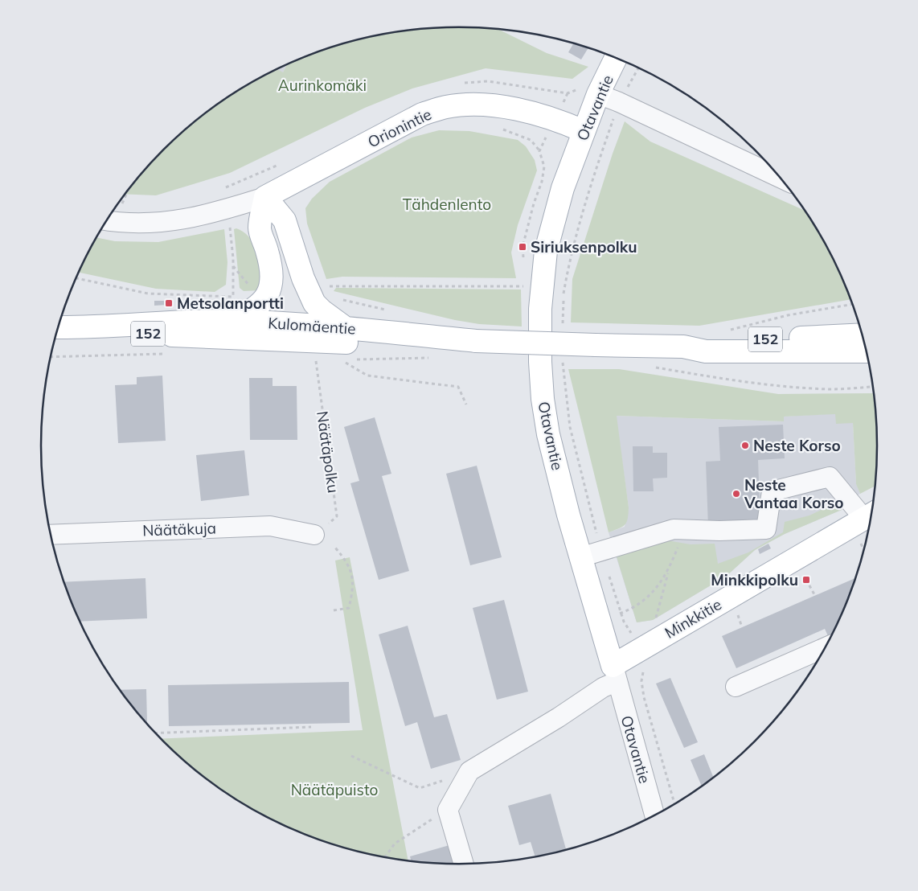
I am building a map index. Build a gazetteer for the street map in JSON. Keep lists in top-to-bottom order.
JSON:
{
  "streets": {
    "main road": [
      "Otavantie",
      "Orionintie",
      "Kulomäentie",
      "152",
      "Minkkitie"
    ],
    "street": ["Näätäkuja"],
    "path": ["Näätäpolku"]
  },
  "crossings": [
    ["Otavantie", "Orionintie"],
    ["Otavantie", "Minkkitie"],
    ["Näätäpolku", "Näätäkuja"]
  ],
  "parks": ["Aurinkomäki", "Tähdenlento", "Näätäpuisto"],
  "places": {
    "transit": ["Siriuksenpolku", "Metsolanportti", "Minkkipolku"],
    "other": ["Neste Korso", "Neste Vantaa Korso"]
  }
}
